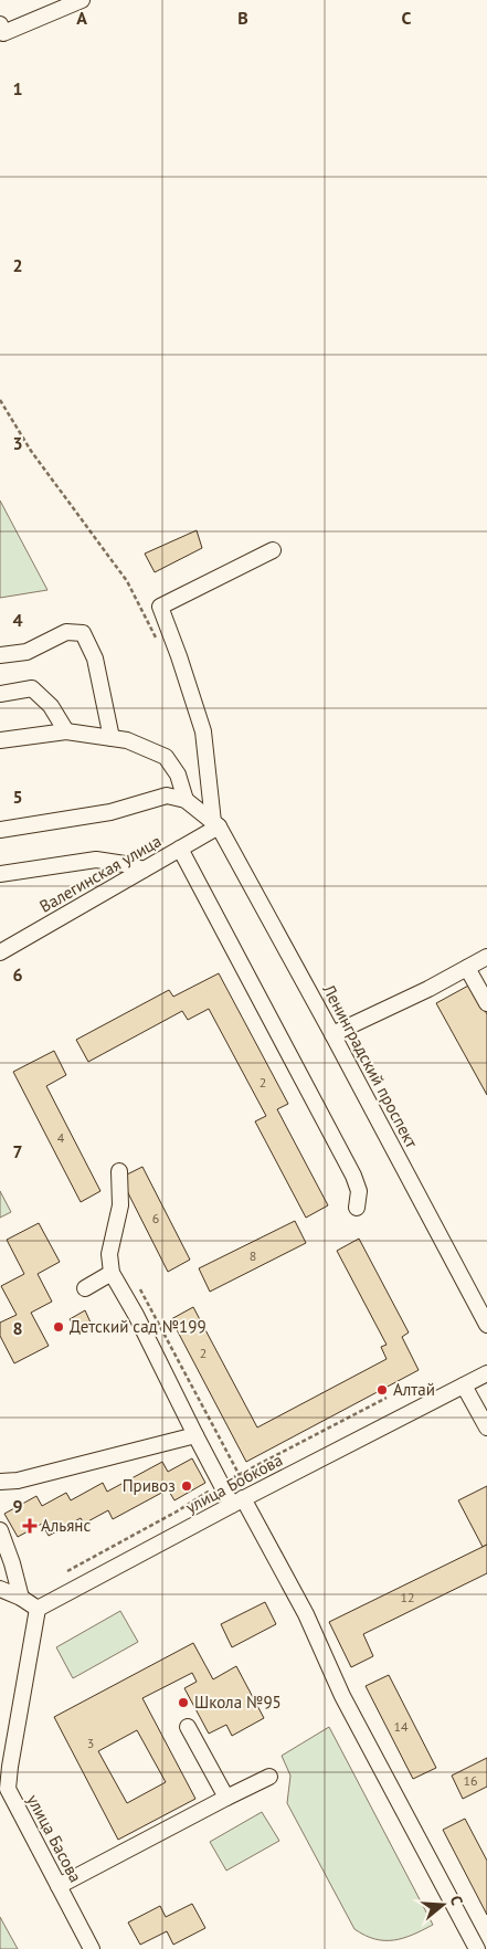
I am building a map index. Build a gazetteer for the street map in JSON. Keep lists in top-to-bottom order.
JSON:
{
  "streets": {
    "street": [
      "Валегинская улица",
      "Ленинградский проспект",
      "улица Бобкова",
      "улица Басова"
    ]
  },
  "crossings": [
    ["Валегинская улица", "Ленинградский проспект"],
    ["улица Бобкова", "улица Басова"]
  ],
  "places": {
    "other": [
      "Детский сад №199",
      "Алтай",
      "Привоз",
      "Школа №95"
    ],
    "health": ["Альянс"]
  },
  "house_numbers": [
    "2",
    "4",
    "6",
    "8",
    "2",
    "12",
    "14",
    "3",
    "16"
  ],
  "north": "right",
  "grid": {
    "columns": ["A", "B", "C"],
    "rows": [
      "1",
      "2",
      "3",
      "4",
      "5",
      "6",
      "7",
      "8",
      "9"
    ]
  }
}
